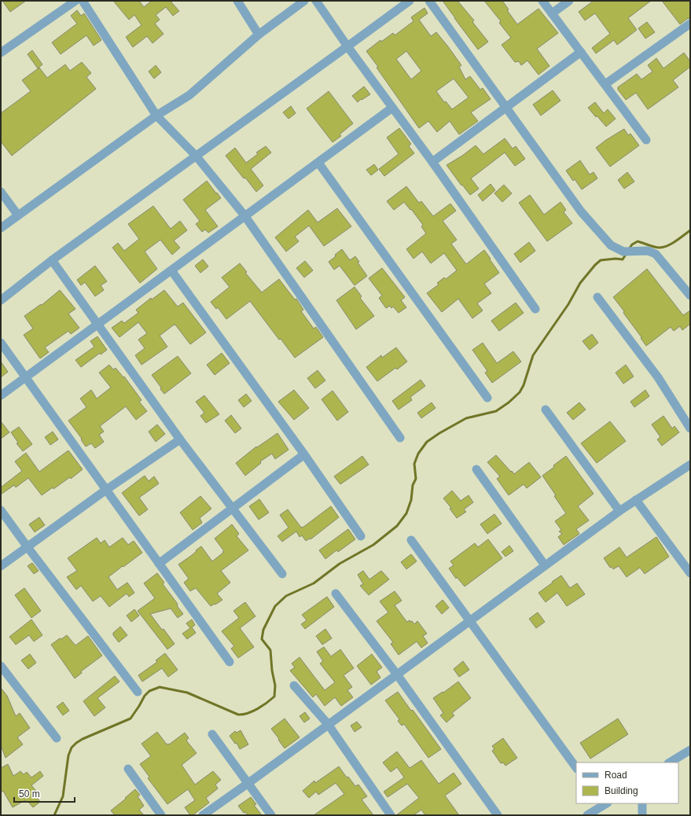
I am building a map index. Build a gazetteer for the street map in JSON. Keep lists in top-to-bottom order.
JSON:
{
  "legend": ["Road", "Building"],
  "scale_bar": "50 m"
}
